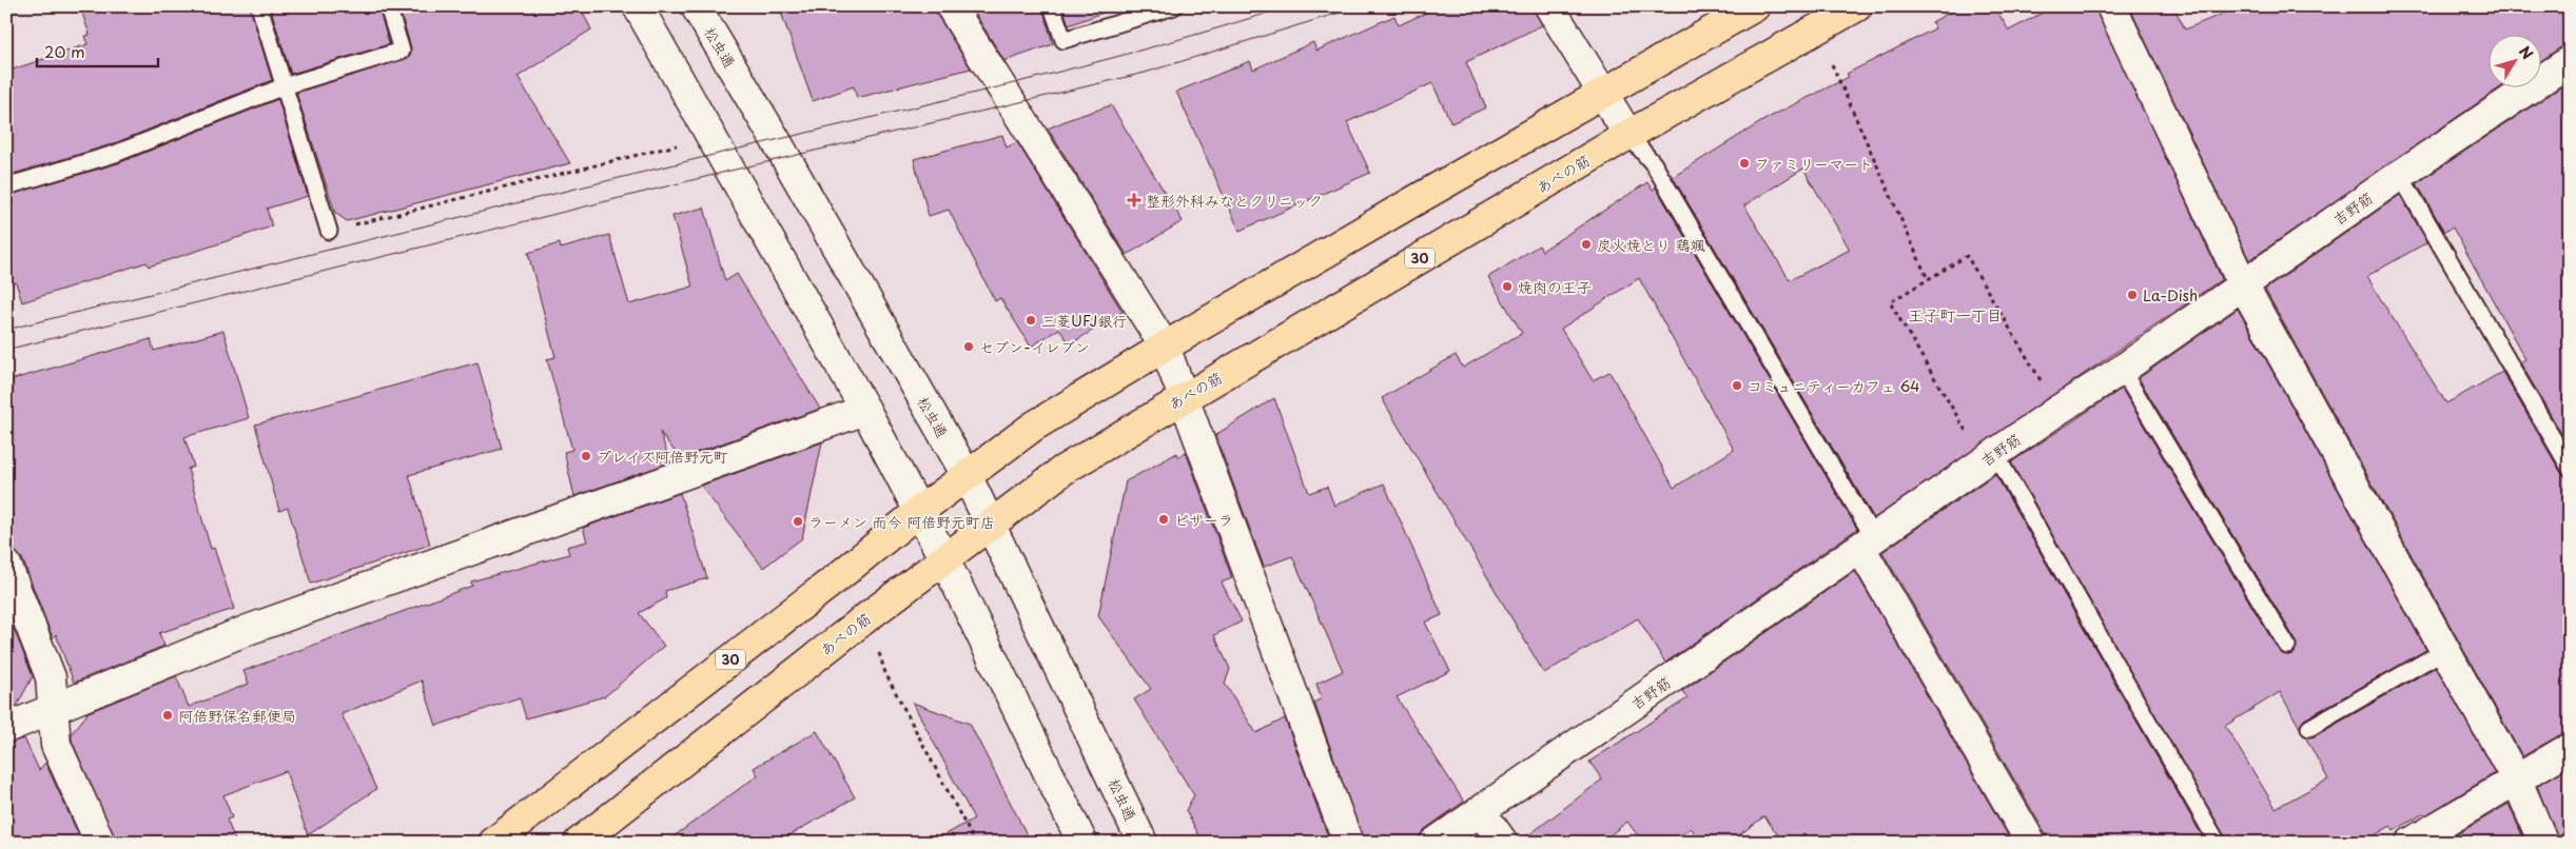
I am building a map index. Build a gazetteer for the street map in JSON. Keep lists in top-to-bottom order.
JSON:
{
  "streets": {
    "main road": ["あべの筋", "30"],
    "street": ["松虫通", "吉野筋"]
  },
  "crossings": [
    ["松虫通", "あべの筋"],
    ["松虫通", "30"]
  ],
  "districts": ["王子町一丁目"],
  "places": {
    "other": [
      "ファミリーマート",
      "炭火焼とり 鶏颯",
      "焼肉の王子",
      "La-Dish",
      "三菱UFJ銀行",
      "セブン-イレブン",
      "コミュニティーカフェ 64",
      "プレイズ阿倍野元町",
      "ピザーラ",
      "ラーメン 而今 阿倍野元町店",
      "阿倍野保名郵便局"
    ],
    "health": ["整形外科みなとクリニック"]
  },
  "scale_bar": "20 m",
  "north": "top right"
}
